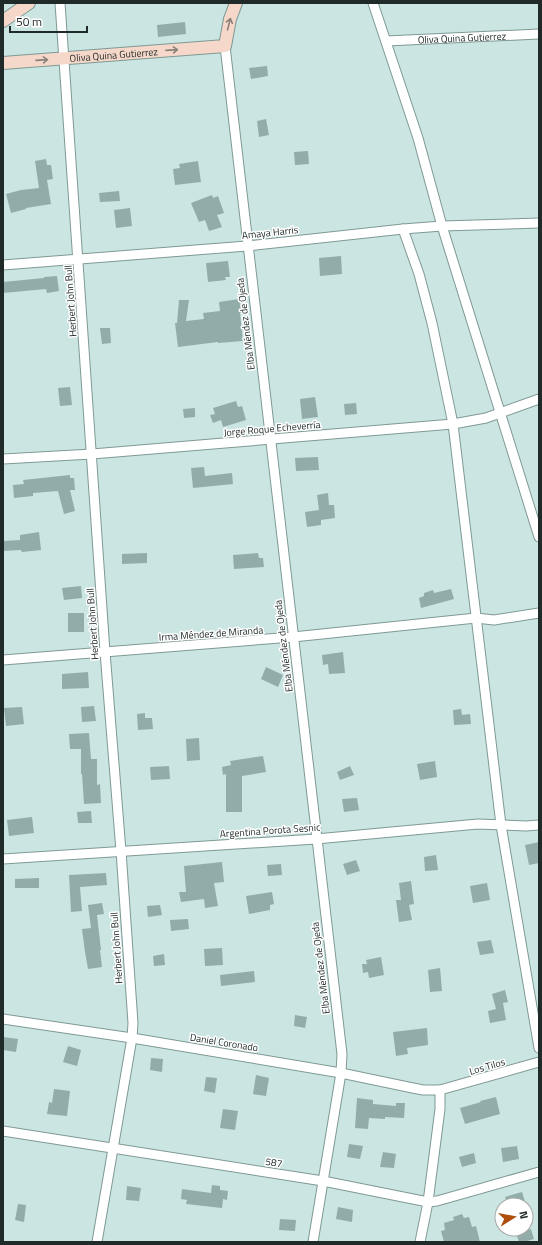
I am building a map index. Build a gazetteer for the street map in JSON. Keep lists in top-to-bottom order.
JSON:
{
  "streets": {
    "street": [
      "Oliva Quina Gutierrez",
      "Amaya Harris",
      "Herbert John Bull",
      "Elba Méndez de Ojeda",
      "Jorge Roque Echeverría",
      "Irma Méndez de Miranda",
      "Argentina Porota Sesnic",
      "Daniel Coronado",
      "Los Tilos",
      "587"
    ]
  },
  "crossings": [
    ["Oliva Quina Gutierrez", "Herbert John Bull"],
    ["Oliva Quina Gutierrez", "Elba Méndez de Ojeda"],
    ["Amaya Harris", "Herbert John Bull"],
    ["Amaya Harris", "Elba Méndez de Ojeda"],
    ["Herbert John Bull", "Jorge Roque Echeverría"],
    ["Herbert John Bull", "Irma Méndez de Miranda"],
    ["Herbert John Bull", "Argentina Porota Sesnic"],
    ["Herbert John Bull", "Daniel Coronado"],
    ["Herbert John Bull", "587"],
    ["Elba Méndez de Ojeda", "Jorge Roque Echeverría"],
    ["Elba Méndez de Ojeda", "Irma Méndez de Miranda"],
    ["Elba Méndez de Ojeda", "Argentina Porota Sesnic"],
    ["Elba Méndez de Ojeda", "Daniel Coronado"],
    ["Elba Méndez de Ojeda", "587"],
    ["Daniel Coronado", "Los Tilos"]
  ],
  "one_way": ["Oliva Quina Gutierrez"],
  "scale_bar": "50 m",
  "north": "right"
}
